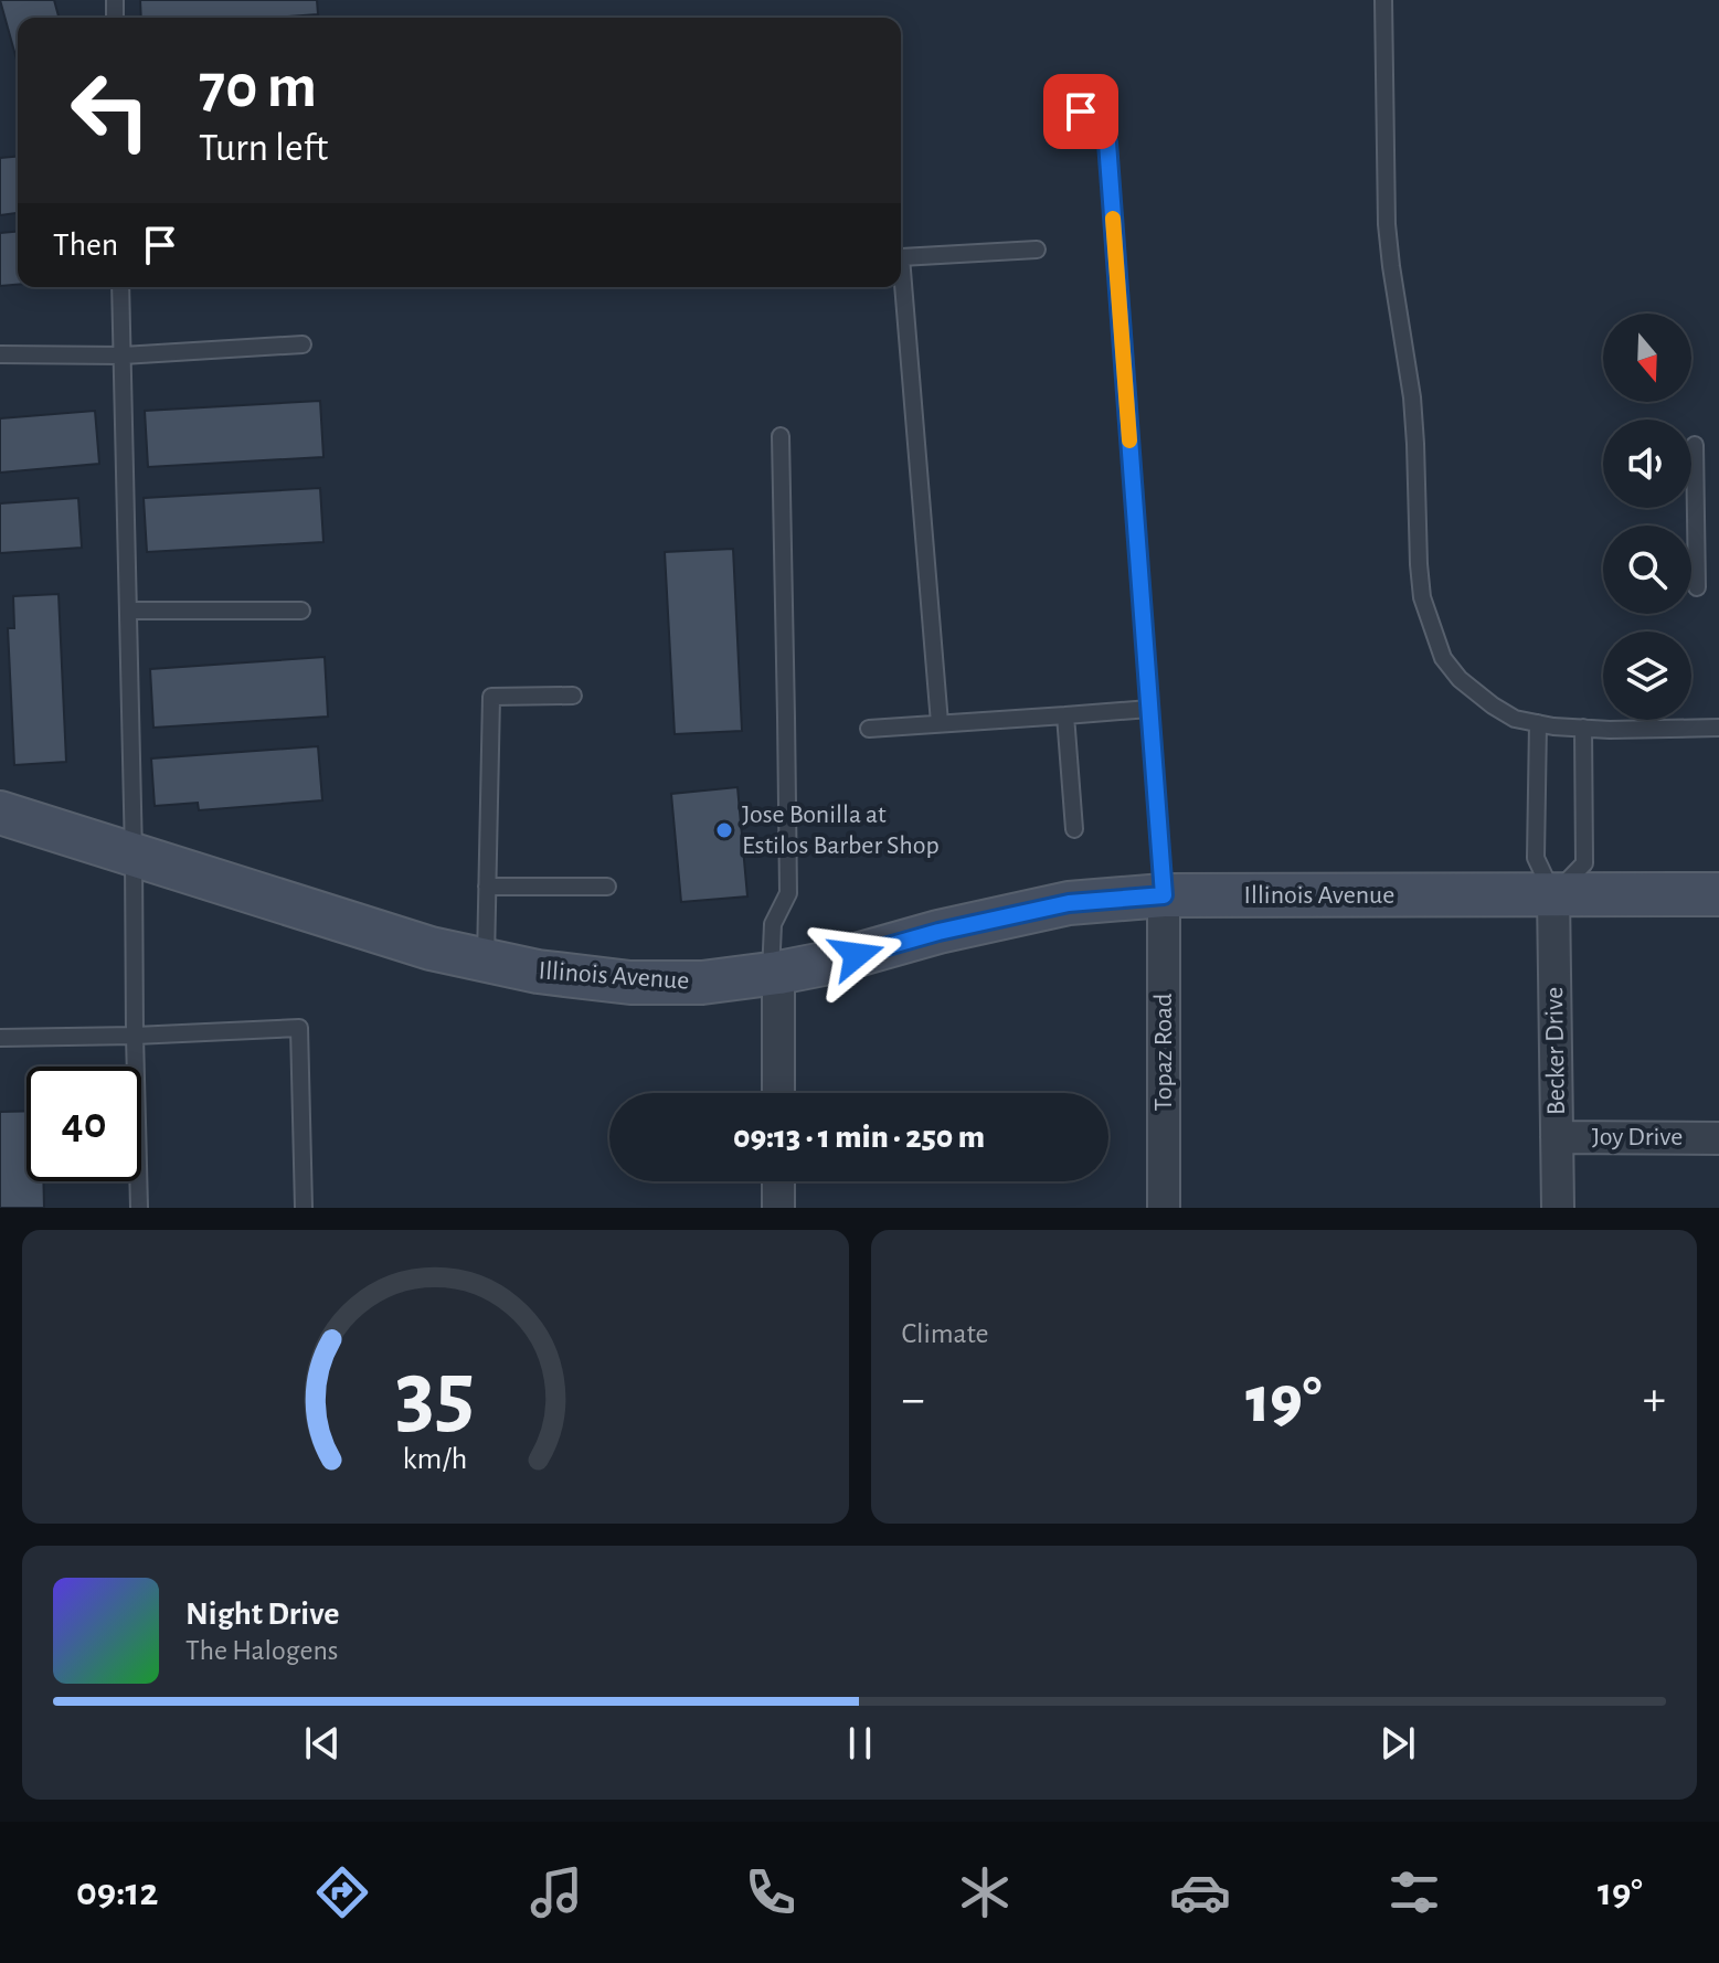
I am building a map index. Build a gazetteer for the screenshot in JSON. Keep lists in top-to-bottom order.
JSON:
{
  "streets": {
    "street": [
      "Illinois Avenue",
      "Becker Drive",
      "Topaz Road",
      "Joy Drive"
    ]
  },
  "crossings": [
    ["Illinois Avenue", "Becker Drive"],
    ["Illinois Avenue", "Topaz Road"],
    ["Becker Drive", "Joy Drive"]
  ],
  "places": ["Jose Bonilla at Estilos Barber Shop"],
  "north": "bottom",
  "page": {
    "turn": ["70 m", "Turn left"],
    "then": "Then",
    "limit": "40",
    "trip": "09:13 · 1 min · 250 m",
    "tile": "Climate",
    "heat": ["−", "19°", "+"],
    "song": ["Night Drive", "The Halogens"],
    "tabs": ["09:12", "19°"],
    "gauge": ["35", "km/h"]
  }
}
